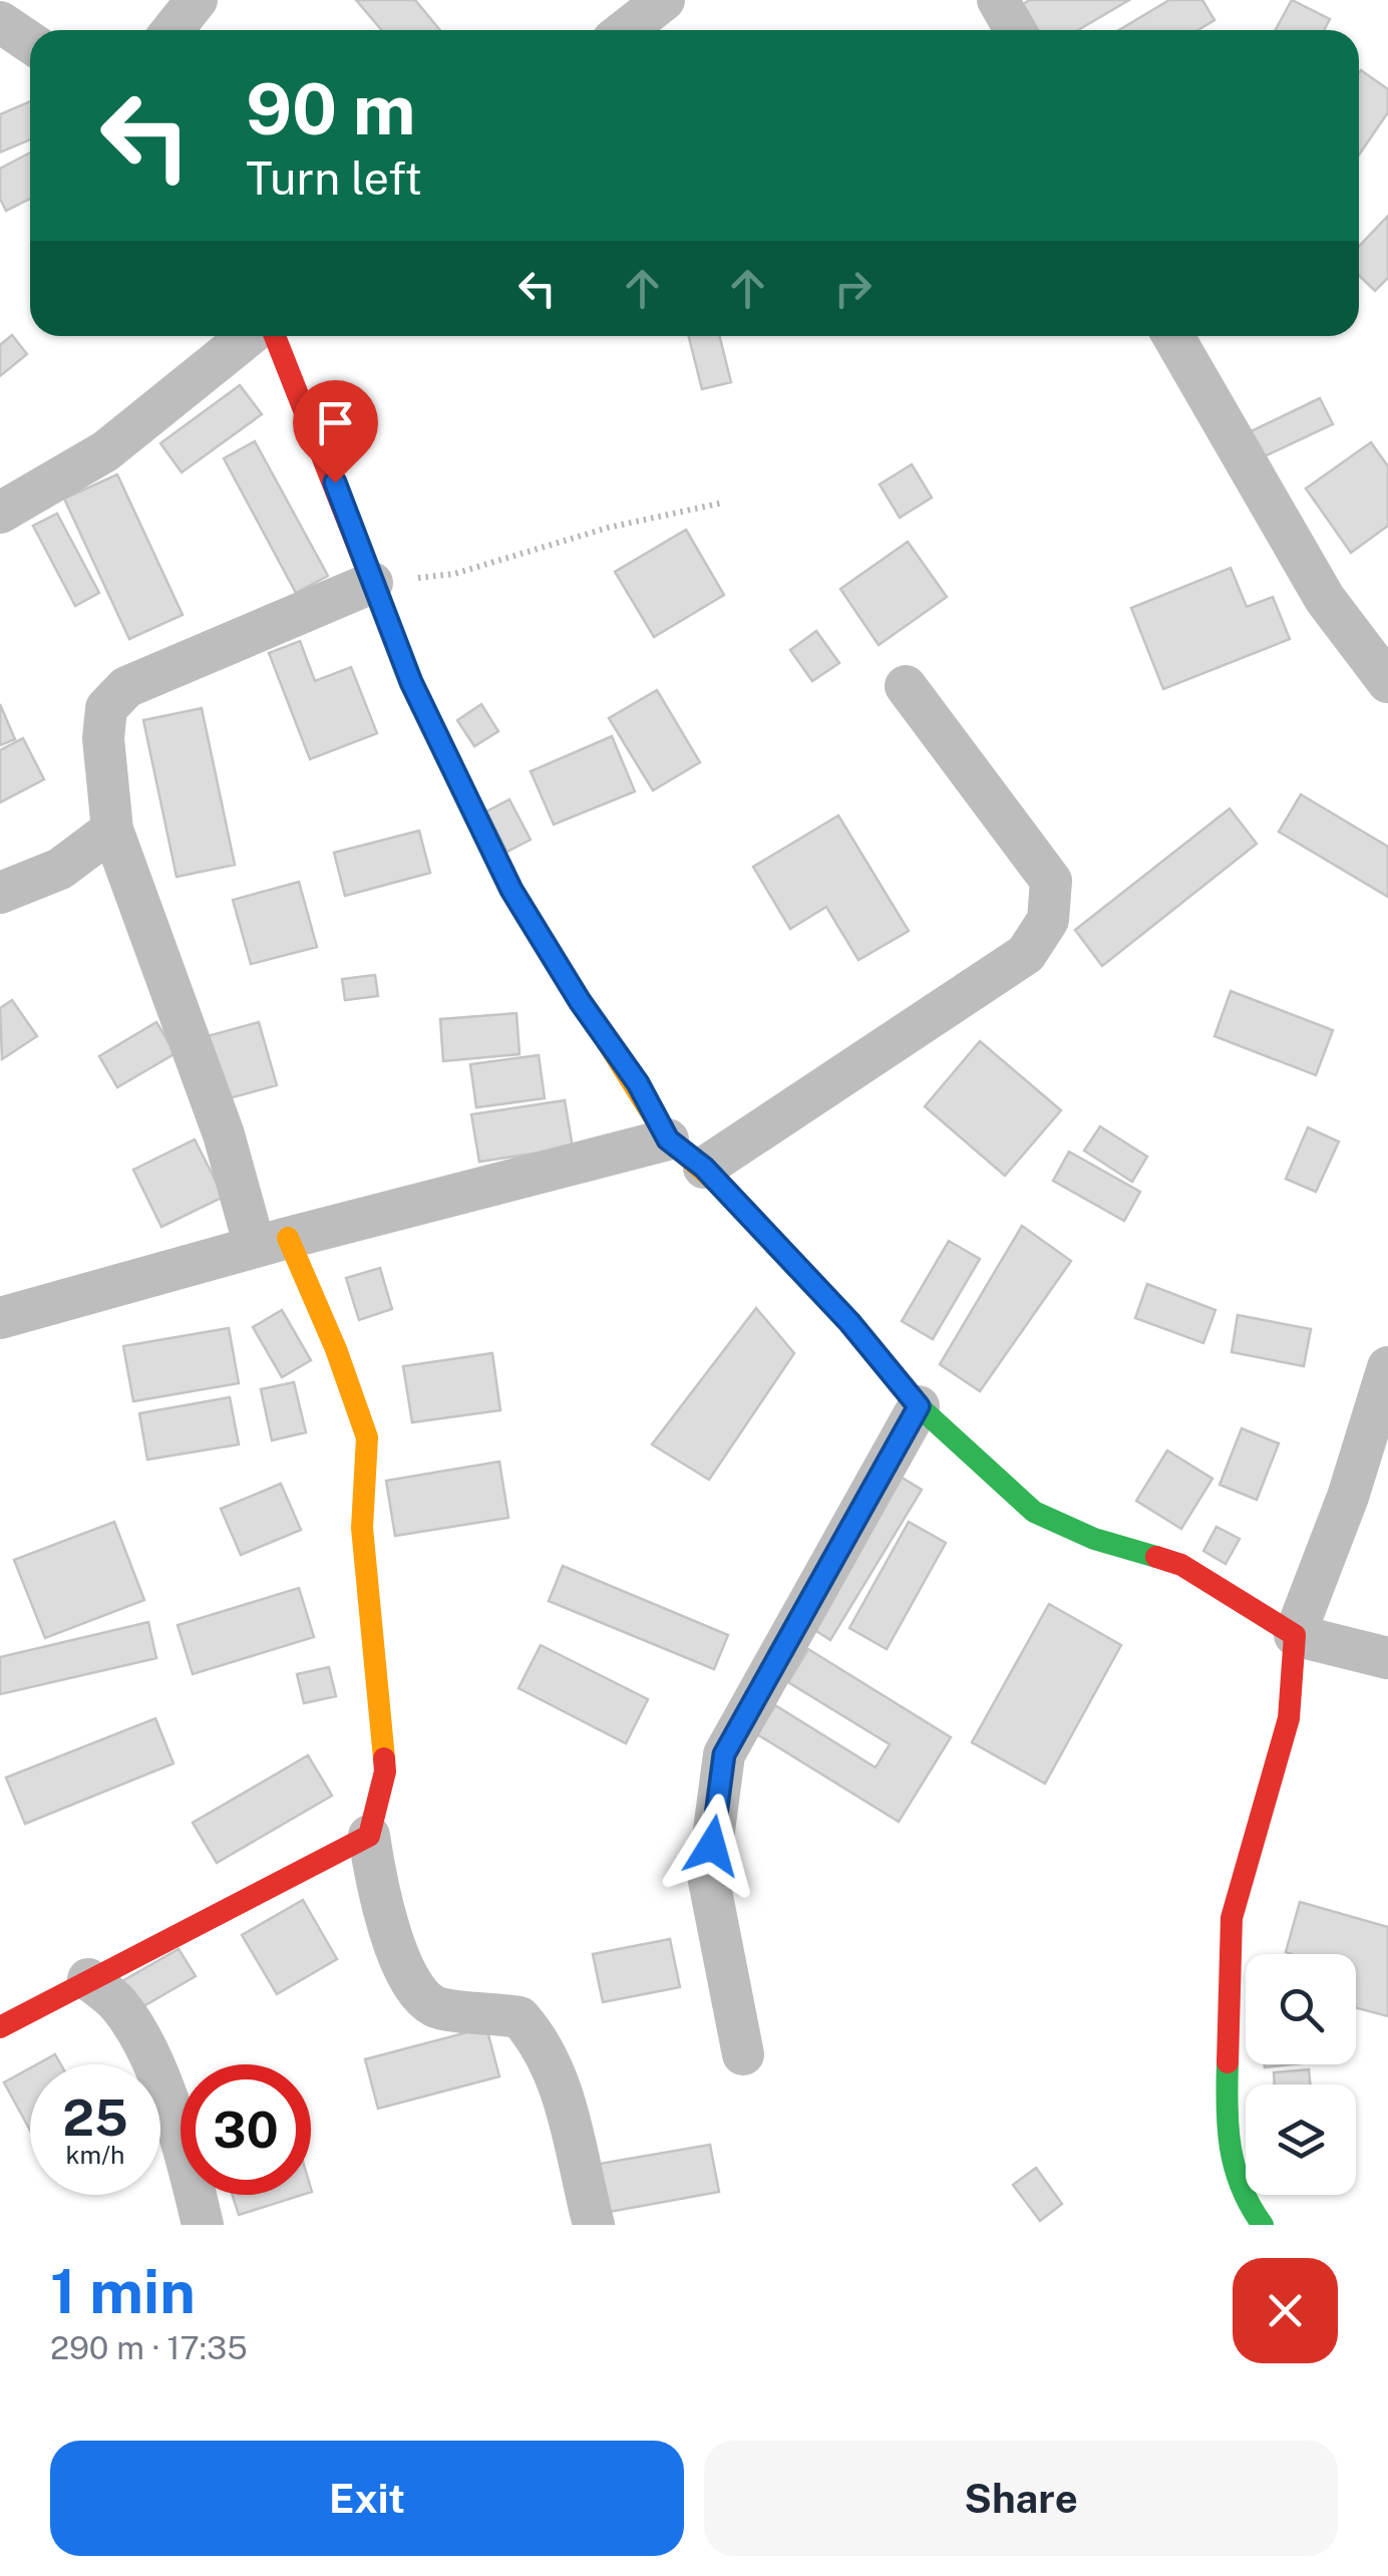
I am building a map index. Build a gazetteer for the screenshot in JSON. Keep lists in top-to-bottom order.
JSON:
{
  "page": {
    "turn": ["90 m", "Turn left"],
    "speed": "25 km/h",
    "limit": "30",
    "heading": ["1 min", "290 m · 17:35"],
    "buttons": ["Exit", "Share"]
  }
}
